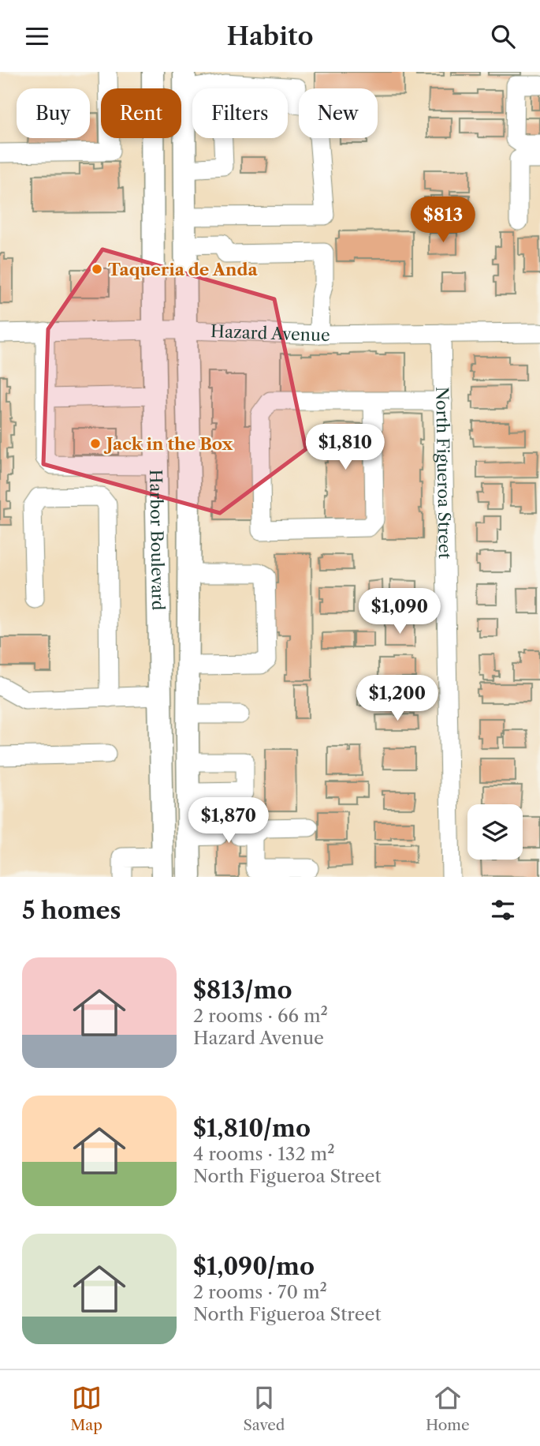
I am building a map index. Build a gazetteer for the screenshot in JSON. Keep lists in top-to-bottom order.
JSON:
{
  "streets": {
    "main road": ["Harbor Boulevard"],
    "street": ["Hazard Avenue", "North Figueroa Street"]
  },
  "crossings": [
    ["Hazard Avenue", "North Figueroa Street"],
    ["Hazard Avenue", "Harbor Boulevard"]
  ],
  "places": ["Taqueria de Anda", "Jack in the Box"],
  "page": {
    "header": "Habito",
    "chip": [
      "Buy",
      "Rent",
      "Filters",
      "New"
    ],
    "price": [
      "$813",
      "$1,810",
      "$1,090",
      "$1,200",
      "$1,870"
    ],
    "heading": "5 homes",
    "list": [
      {
        "name": "$813/mo",
        "note": "2 rooms · 66 m² · Hazard Avenue"
      },
      {
        "name": "$1,810/mo",
        "note": "4 rooms · 132 m² · North Figueroa Street"
      },
      {
        "name": "$1,090/mo",
        "note": "2 rooms · 70 m² · North Figueroa Street"
      }
    ],
    "tabs": ["Map", "Saved", "Home"]
  }
}
